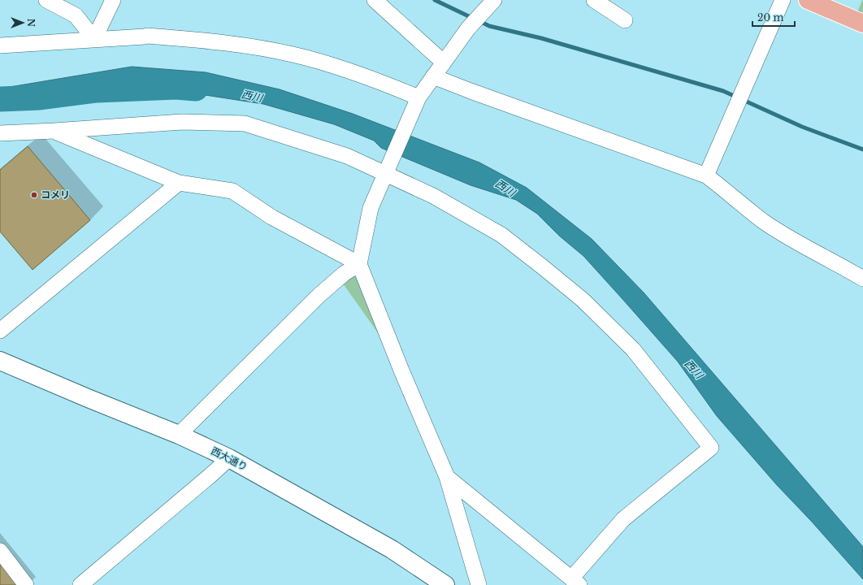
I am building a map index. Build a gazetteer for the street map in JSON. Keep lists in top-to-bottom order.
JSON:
{
  "streets": {
    "street": ["西大通り"]
  },
  "water": ["西川"],
  "places": ["コメリ"],
  "scale_bar": "20 m",
  "north": "right"
}
